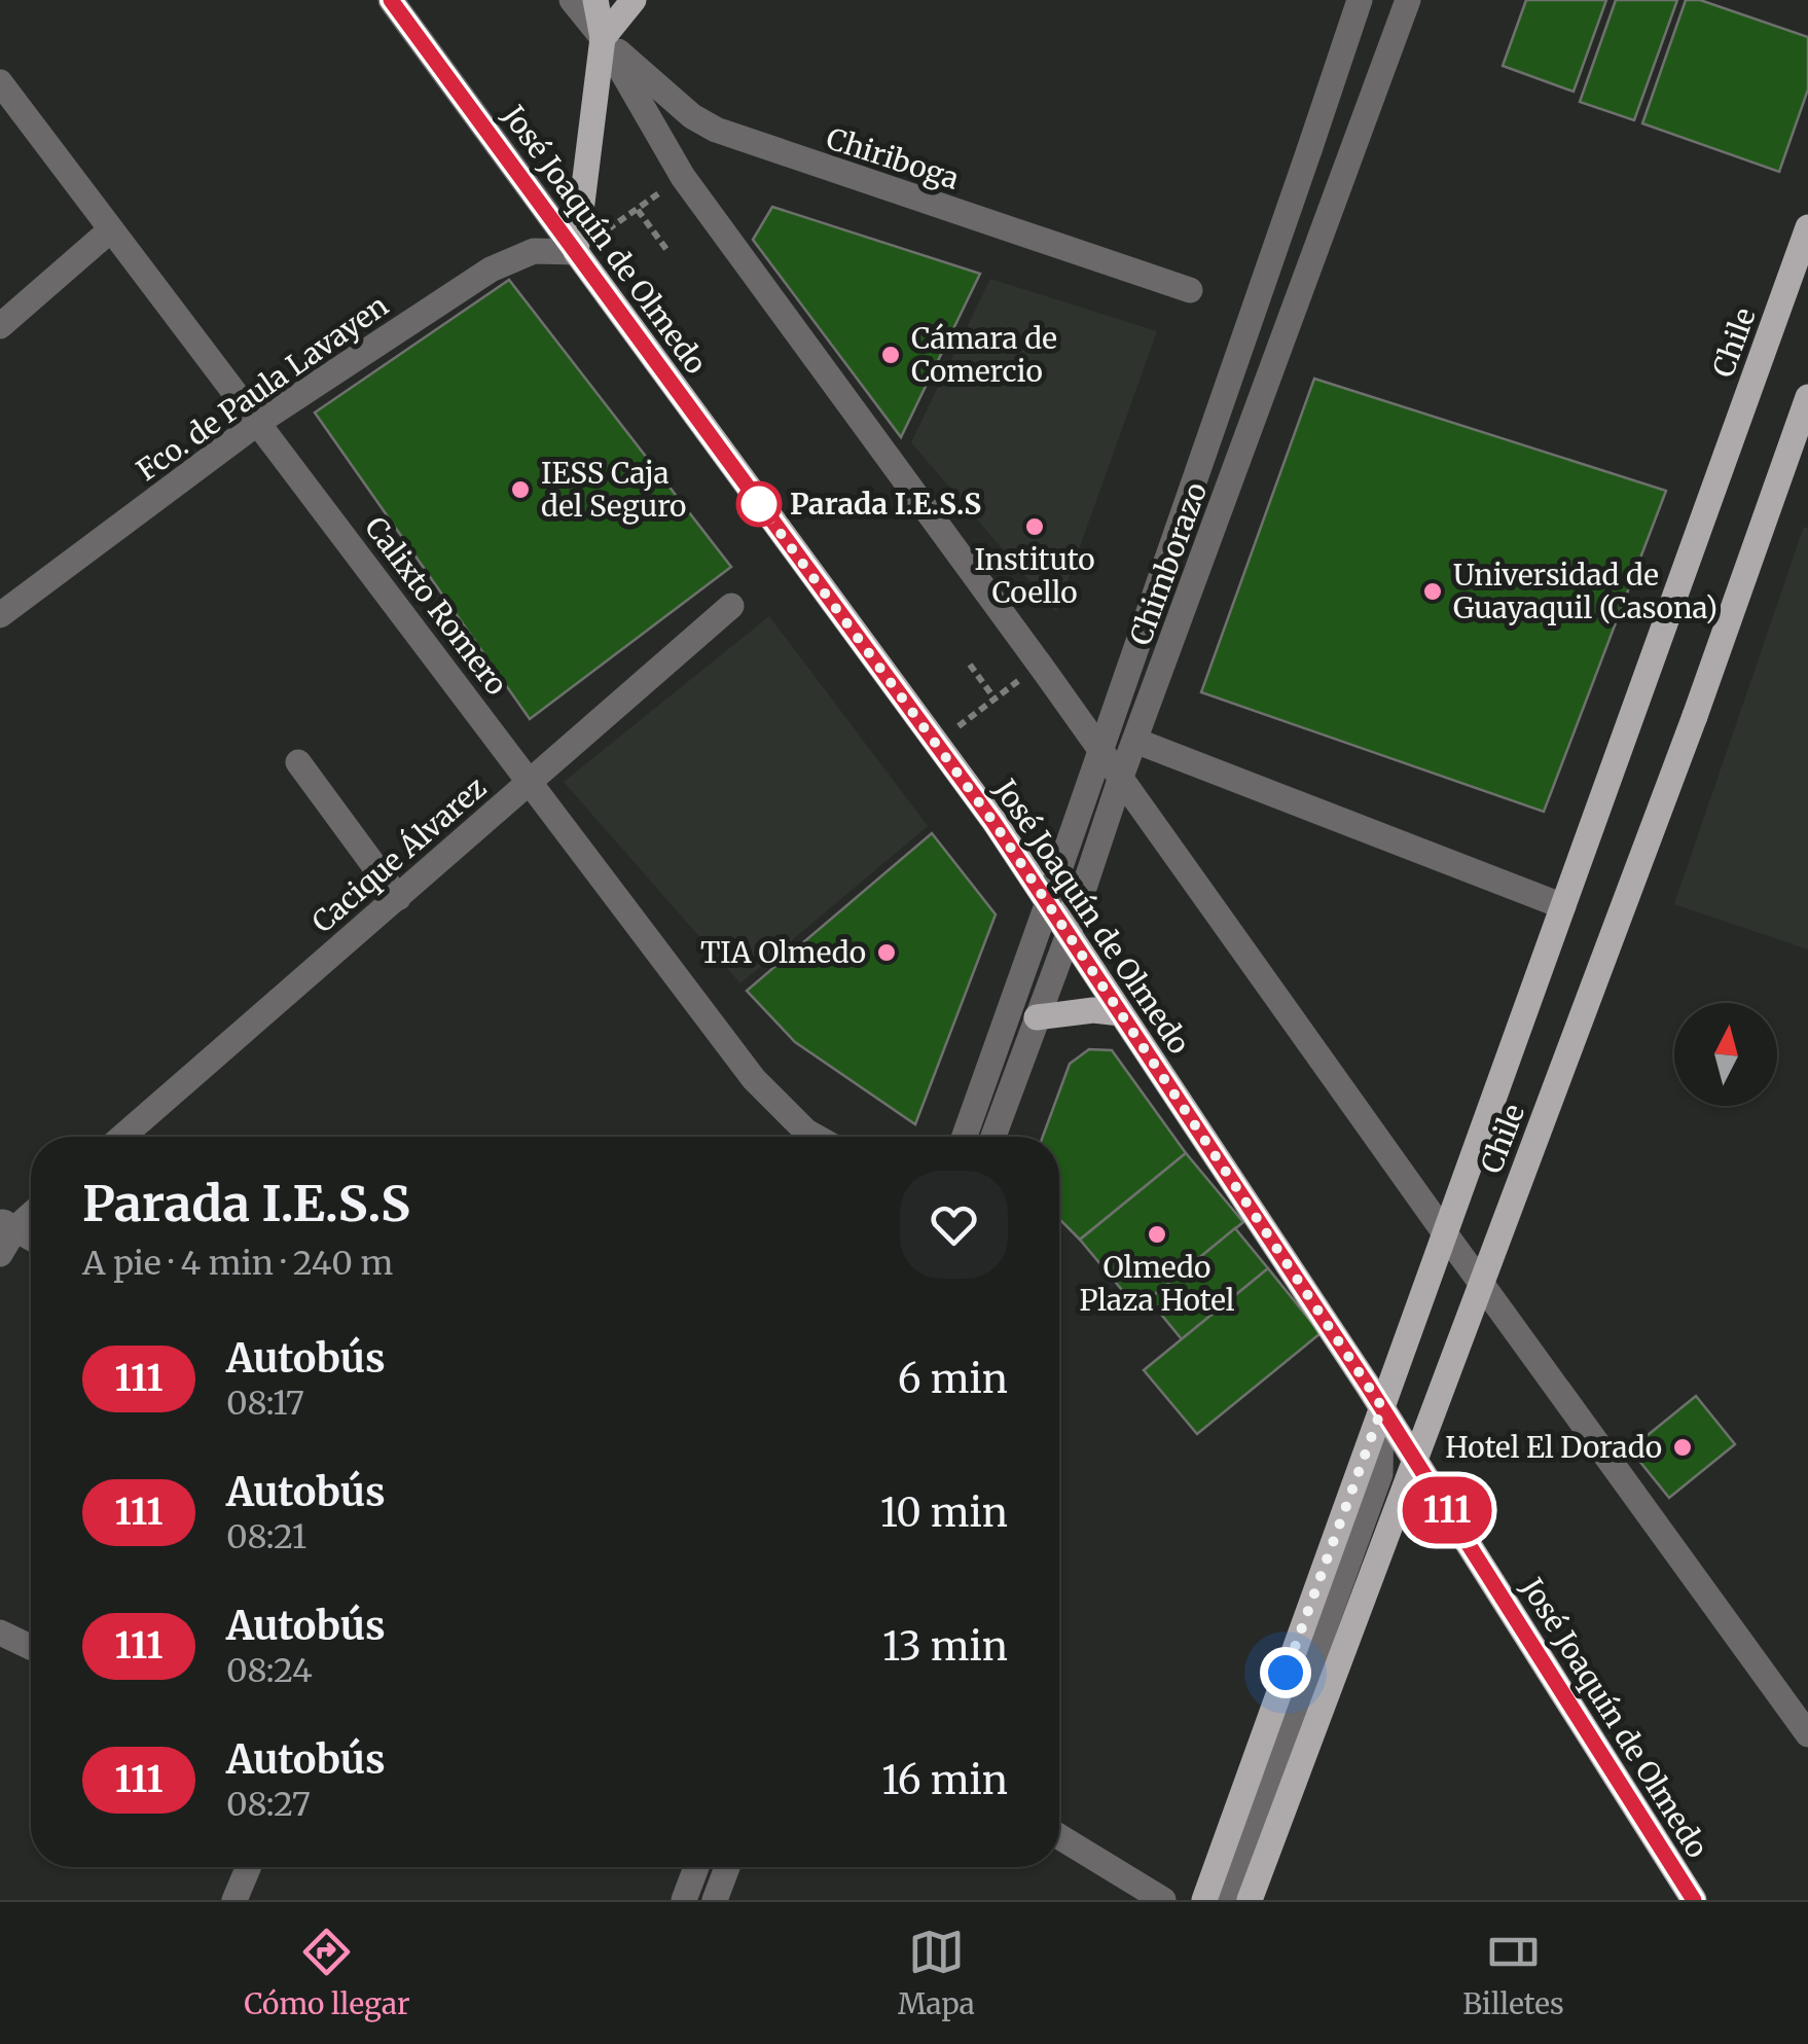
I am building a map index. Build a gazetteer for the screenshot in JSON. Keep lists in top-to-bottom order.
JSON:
{
  "streets": {
    "main road": ["José Joaquín de Olmedo", "Chile"],
    "street": [
      "Chiriboga",
      "Fco. de Paula Lavayen",
      "Chimborazo",
      "Calixto Romero",
      "Cacique Álvarez"
    ]
  },
  "crossings": [
    ["José Joaquín de Olmedo", "Chile"],
    ["José Joaquín de Olmedo", "Fco. de Paula Lavayen"],
    ["José Joaquín de Olmedo", "Chimborazo"],
    ["Fco. de Paula Lavayen", "Calixto Romero"],
    ["Calixto Romero", "Cacique Álvarez"]
  ],
  "places": [
    "Cámara de Comercio",
    "IESS Caja del Seguro",
    "Parada I.E.S.S",
    "Instituto Coello",
    "Universidad de Guayaquil (Casona)",
    "TIA Olmedo",
    "Olmedo Plaza Hotel",
    "Hotel El Dorado"
  ],
  "lines": ["bus line 111"],
  "north": "top",
  "page": {
    "on_map": "111",
    "heading": ["Parada I.E.S.S", "A pie · 4 min · 240 m"],
    "list": [
      {
        "mark": "111",
        "name": "Autobús",
        "note": "08:17",
        "value": "6 min"
      },
      {
        "mark": "111",
        "name": "Autobús",
        "note": "08:21",
        "value": "10 min"
      },
      {
        "mark": "111",
        "name": "Autobús",
        "note": "08:24",
        "value": "13 min"
      },
      {
        "mark": "111",
        "name": "Autobús",
        "note": "08:27",
        "value": "16 min"
      }
    ],
    "tabs": ["Cómo llegar", "Mapa", "Billetes"]
  }
}
